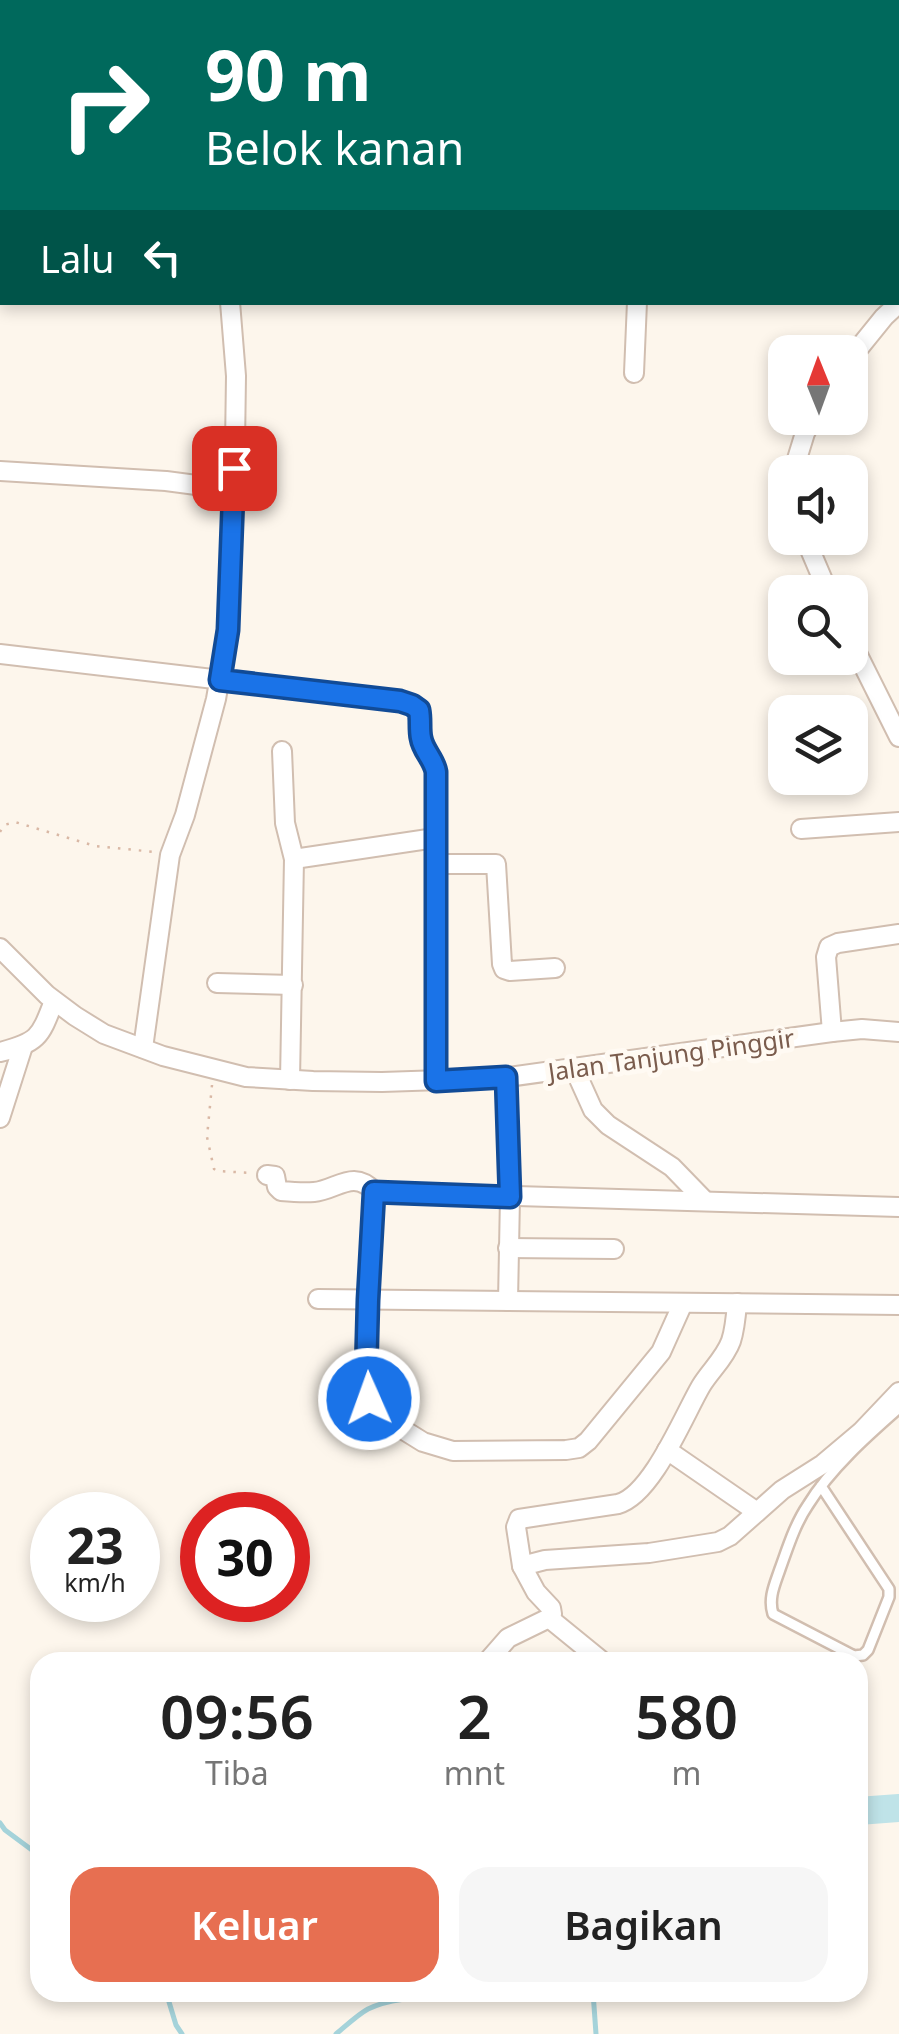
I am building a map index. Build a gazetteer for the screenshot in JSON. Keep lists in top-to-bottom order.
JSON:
{
  "streets": {
    "street": ["Jalan Tanjung Pinggir"]
  },
  "north": "top",
  "page": {
    "turn": ["90 m", "Belok kanan"],
    "then": "Lalu",
    "speed": "23 km/h",
    "limit": "30",
    "eta": [
      "09:56",
      "Tiba",
      "2",
      "mnt",
      "580",
      "m"
    ],
    "buttons": ["Keluar", "Bagikan"]
  }
}
